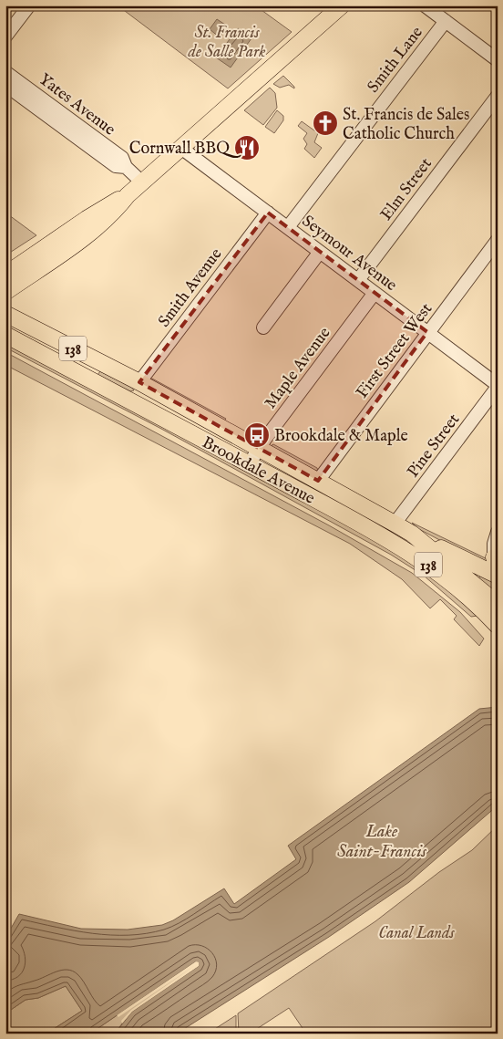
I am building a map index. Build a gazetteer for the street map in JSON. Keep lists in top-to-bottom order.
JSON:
{
  "streets": {
    "main road": ["138", "Brookdale Avenue"],
    "street": [
      "Smith Lane",
      "Yates Avenue",
      "Elm Street",
      "Seymour Avenue",
      "Smith Avenue",
      "First Street West",
      "Maple Avenue",
      "Pine Street"
    ]
  },
  "crossings": [
    ["Smith Lane", "Seymour Avenue"],
    ["Elm Street", "Seymour Avenue"],
    ["Seymour Avenue", "Smith Avenue"],
    ["Seymour Avenue", "First Street West"],
    ["Seymour Avenue", "Maple Avenue"],
    ["Seymour Avenue", "Pine Street"],
    ["Smith Avenue", "Brookdale Avenue"],
    ["First Street West", "Brookdale Avenue"],
    ["Maple Avenue", "Brookdale Avenue"],
    ["Pine Street", "Brookdale Avenue"]
  ],
  "water": ["Lake Saint-Francis"],
  "parks": ["St. Francis de Salle Park", "Canal Lands"],
  "places": {
    "church": ["St. Francis de Sales Catholic Church"],
    "restaurant": ["Cornwall BBQ"],
    "bus stop": ["Brookdale & Maple"]
  }
}
